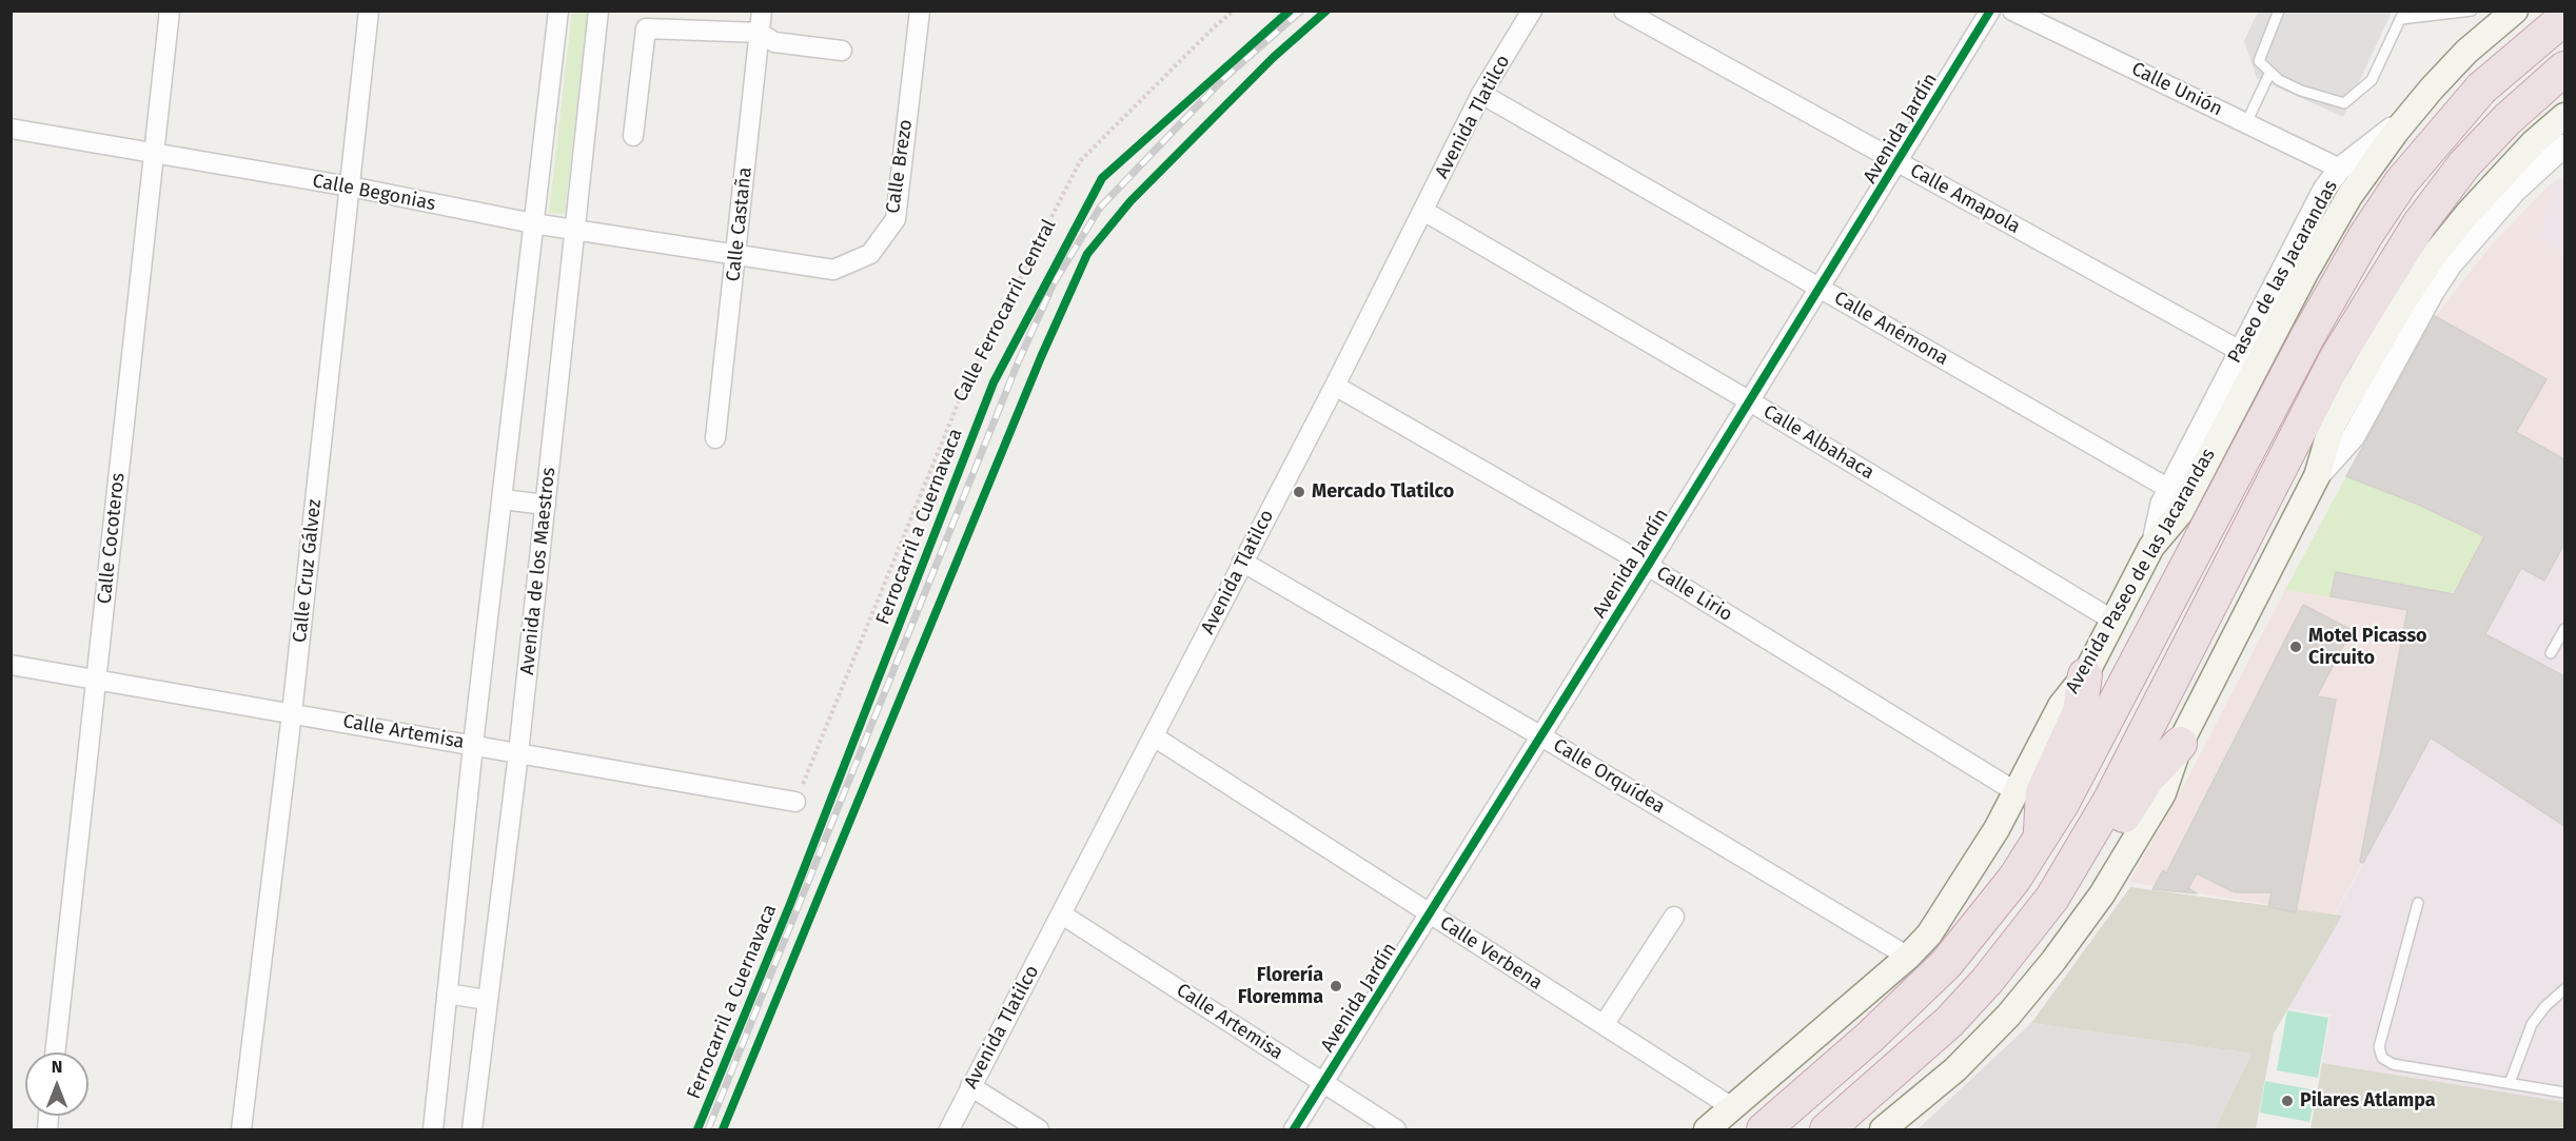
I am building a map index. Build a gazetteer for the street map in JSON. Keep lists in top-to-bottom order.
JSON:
{
  "streets": {
    "main road": ["Avenida Paseo de las Jacarandas"],
    "street": [
      "Calle Unión",
      "Avenida Tlatilco",
      "Avenida Jardín",
      "Calle Brezo",
      "Calle Begonias",
      "Calle Amapola",
      "Calle Castaña",
      "Paseo de las Jacarandas",
      "Calle Anémona",
      "Calle Albahaca",
      "Calle Cocoteros",
      "Calle Cruz Gálvez",
      "Avenida de los Maestros",
      "Calle Lirio",
      "Calle Artemisa",
      "Calle Orquídea",
      "Calle Verbena"
    ],
    "cycle path": ["Calle Ferrocarril Central"]
  },
  "crossings": [
    ["Calle Unión", "Paseo de las Jacarandas"],
    ["Avenida Tlatilco", "Calle Anémona"],
    ["Avenida Tlatilco", "Calle Albahaca"],
    ["Avenida Tlatilco", "Calle Lirio"],
    ["Avenida Tlatilco", "Calle Artemisa"],
    ["Avenida Tlatilco", "Calle Orquídea"],
    ["Avenida Tlatilco", "Calle Verbena"],
    ["Avenida Jardín", "Calle Amapola"],
    ["Avenida Jardín", "Calle Anémona"],
    ["Avenida Jardín", "Calle Albahaca"],
    ["Avenida Jardín", "Calle Lirio"],
    ["Avenida Jardín", "Calle Artemisa"],
    ["Avenida Jardín", "Calle Orquídea"],
    ["Avenida Jardín", "Calle Verbena"],
    ["Calle Brezo", "Calle Begonias"],
    ["Calle Brezo", "Calle Castaña"],
    ["Calle Begonias", "Calle Castaña"],
    ["Calle Begonias", "Calle Cocoteros"],
    ["Calle Begonias", "Calle Cruz Gálvez"],
    ["Calle Begonias", "Avenida de los Maestros"],
    ["Calle Amapola", "Paseo de las Jacarandas"],
    ["Paseo de las Jacarandas", "Calle Anémona"],
    ["Paseo de las Jacarandas", "Avenida Paseo de las Jacarandas"],
    ["Calle Ferrocarril Central", "Calle Artemisa"],
    ["Calle Albahaca", "Avenida Paseo de las Jacarandas"],
    ["Calle Cocoteros", "Calle Artemisa"],
    ["Calle Cruz Gálvez", "Calle Artemisa"],
    ["Avenida de los Maestros", "Calle Artemisa"],
    ["Avenida Paseo de las Jacarandas", "Calle Lirio"],
    ["Avenida Paseo de las Jacarandas", "Calle Orquídea"],
    ["Avenida Paseo de las Jacarandas", "Calle Verbena"]
  ],
  "places": [
    "Mercado Tlatilco",
    "Motel Picasso Circuito",
    "Florería Floremma",
    "Pilares Atlampa"
  ],
  "north": "top"
}
